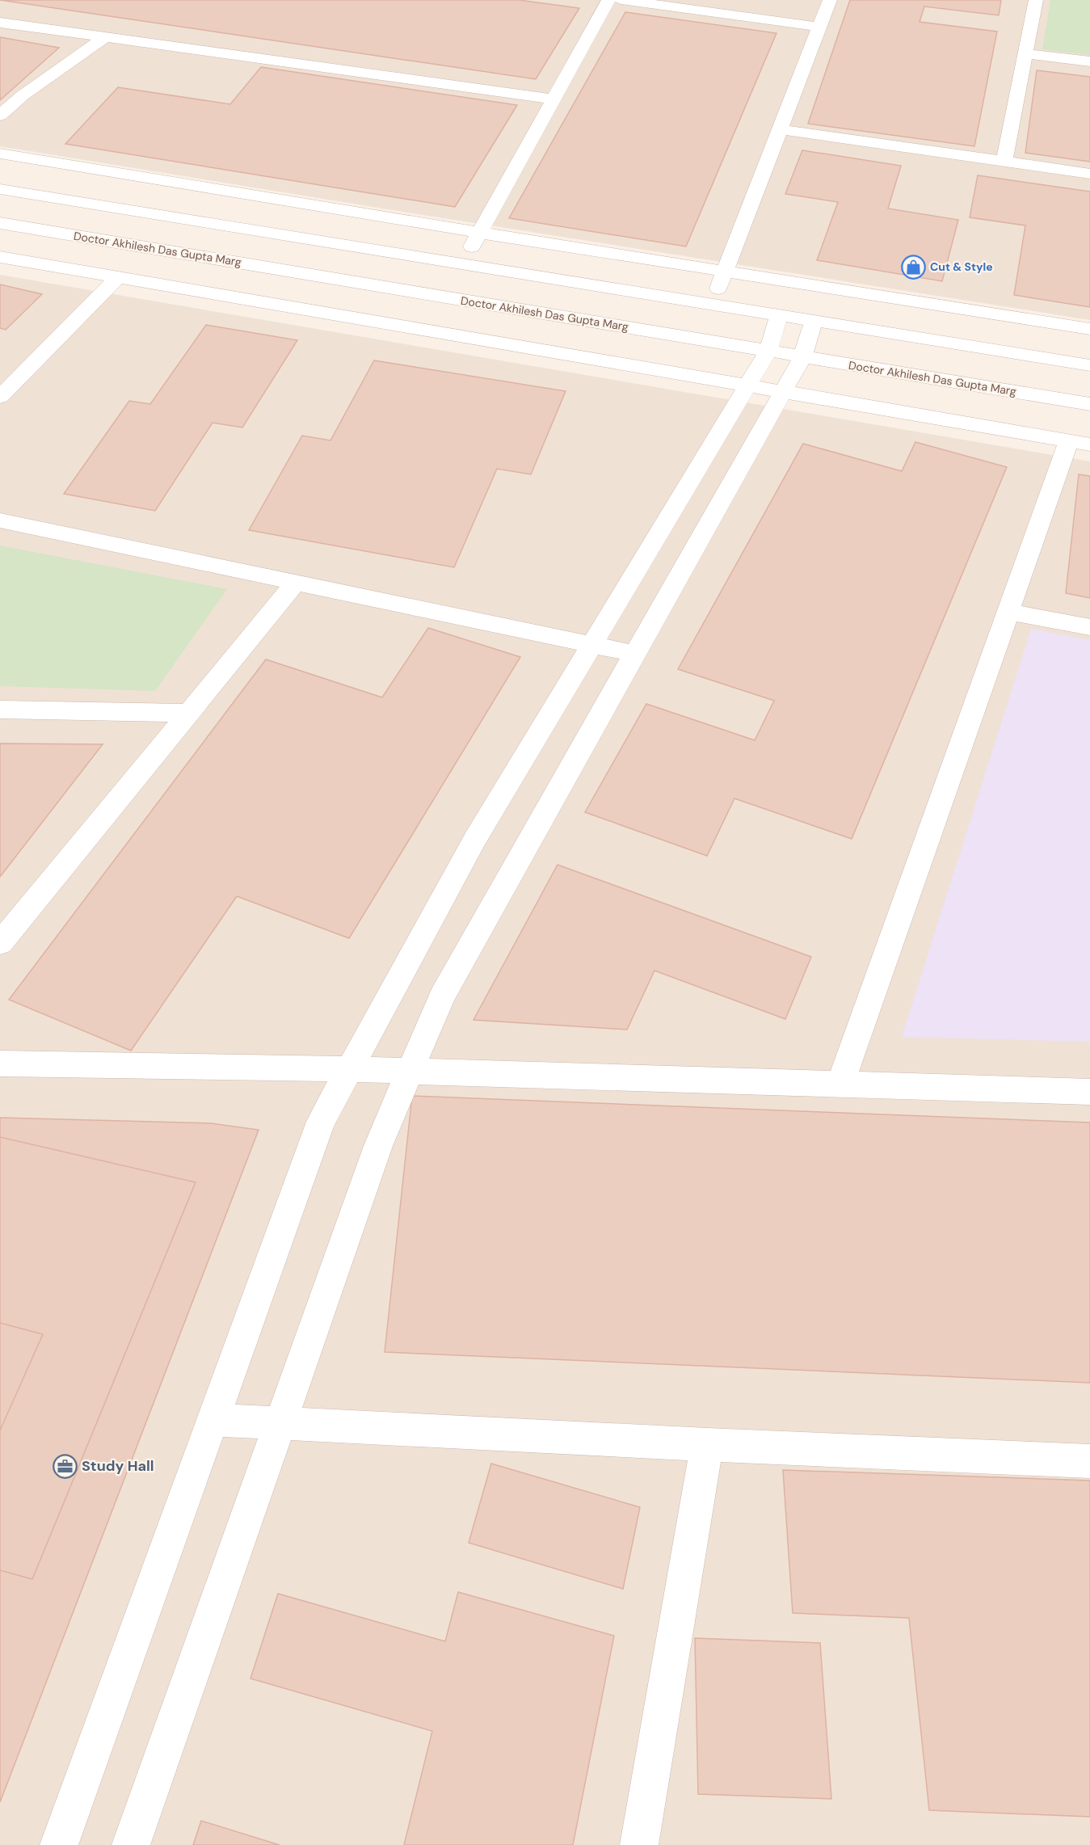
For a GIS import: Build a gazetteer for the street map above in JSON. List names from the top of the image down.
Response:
{
  "streets": {
    "street": ["Doctor Akhilesh Das Gupta Marg"]
  },
  "places": {
    "shop": ["Cut & Style"],
    "office": ["Study Hall"]
  }
}
